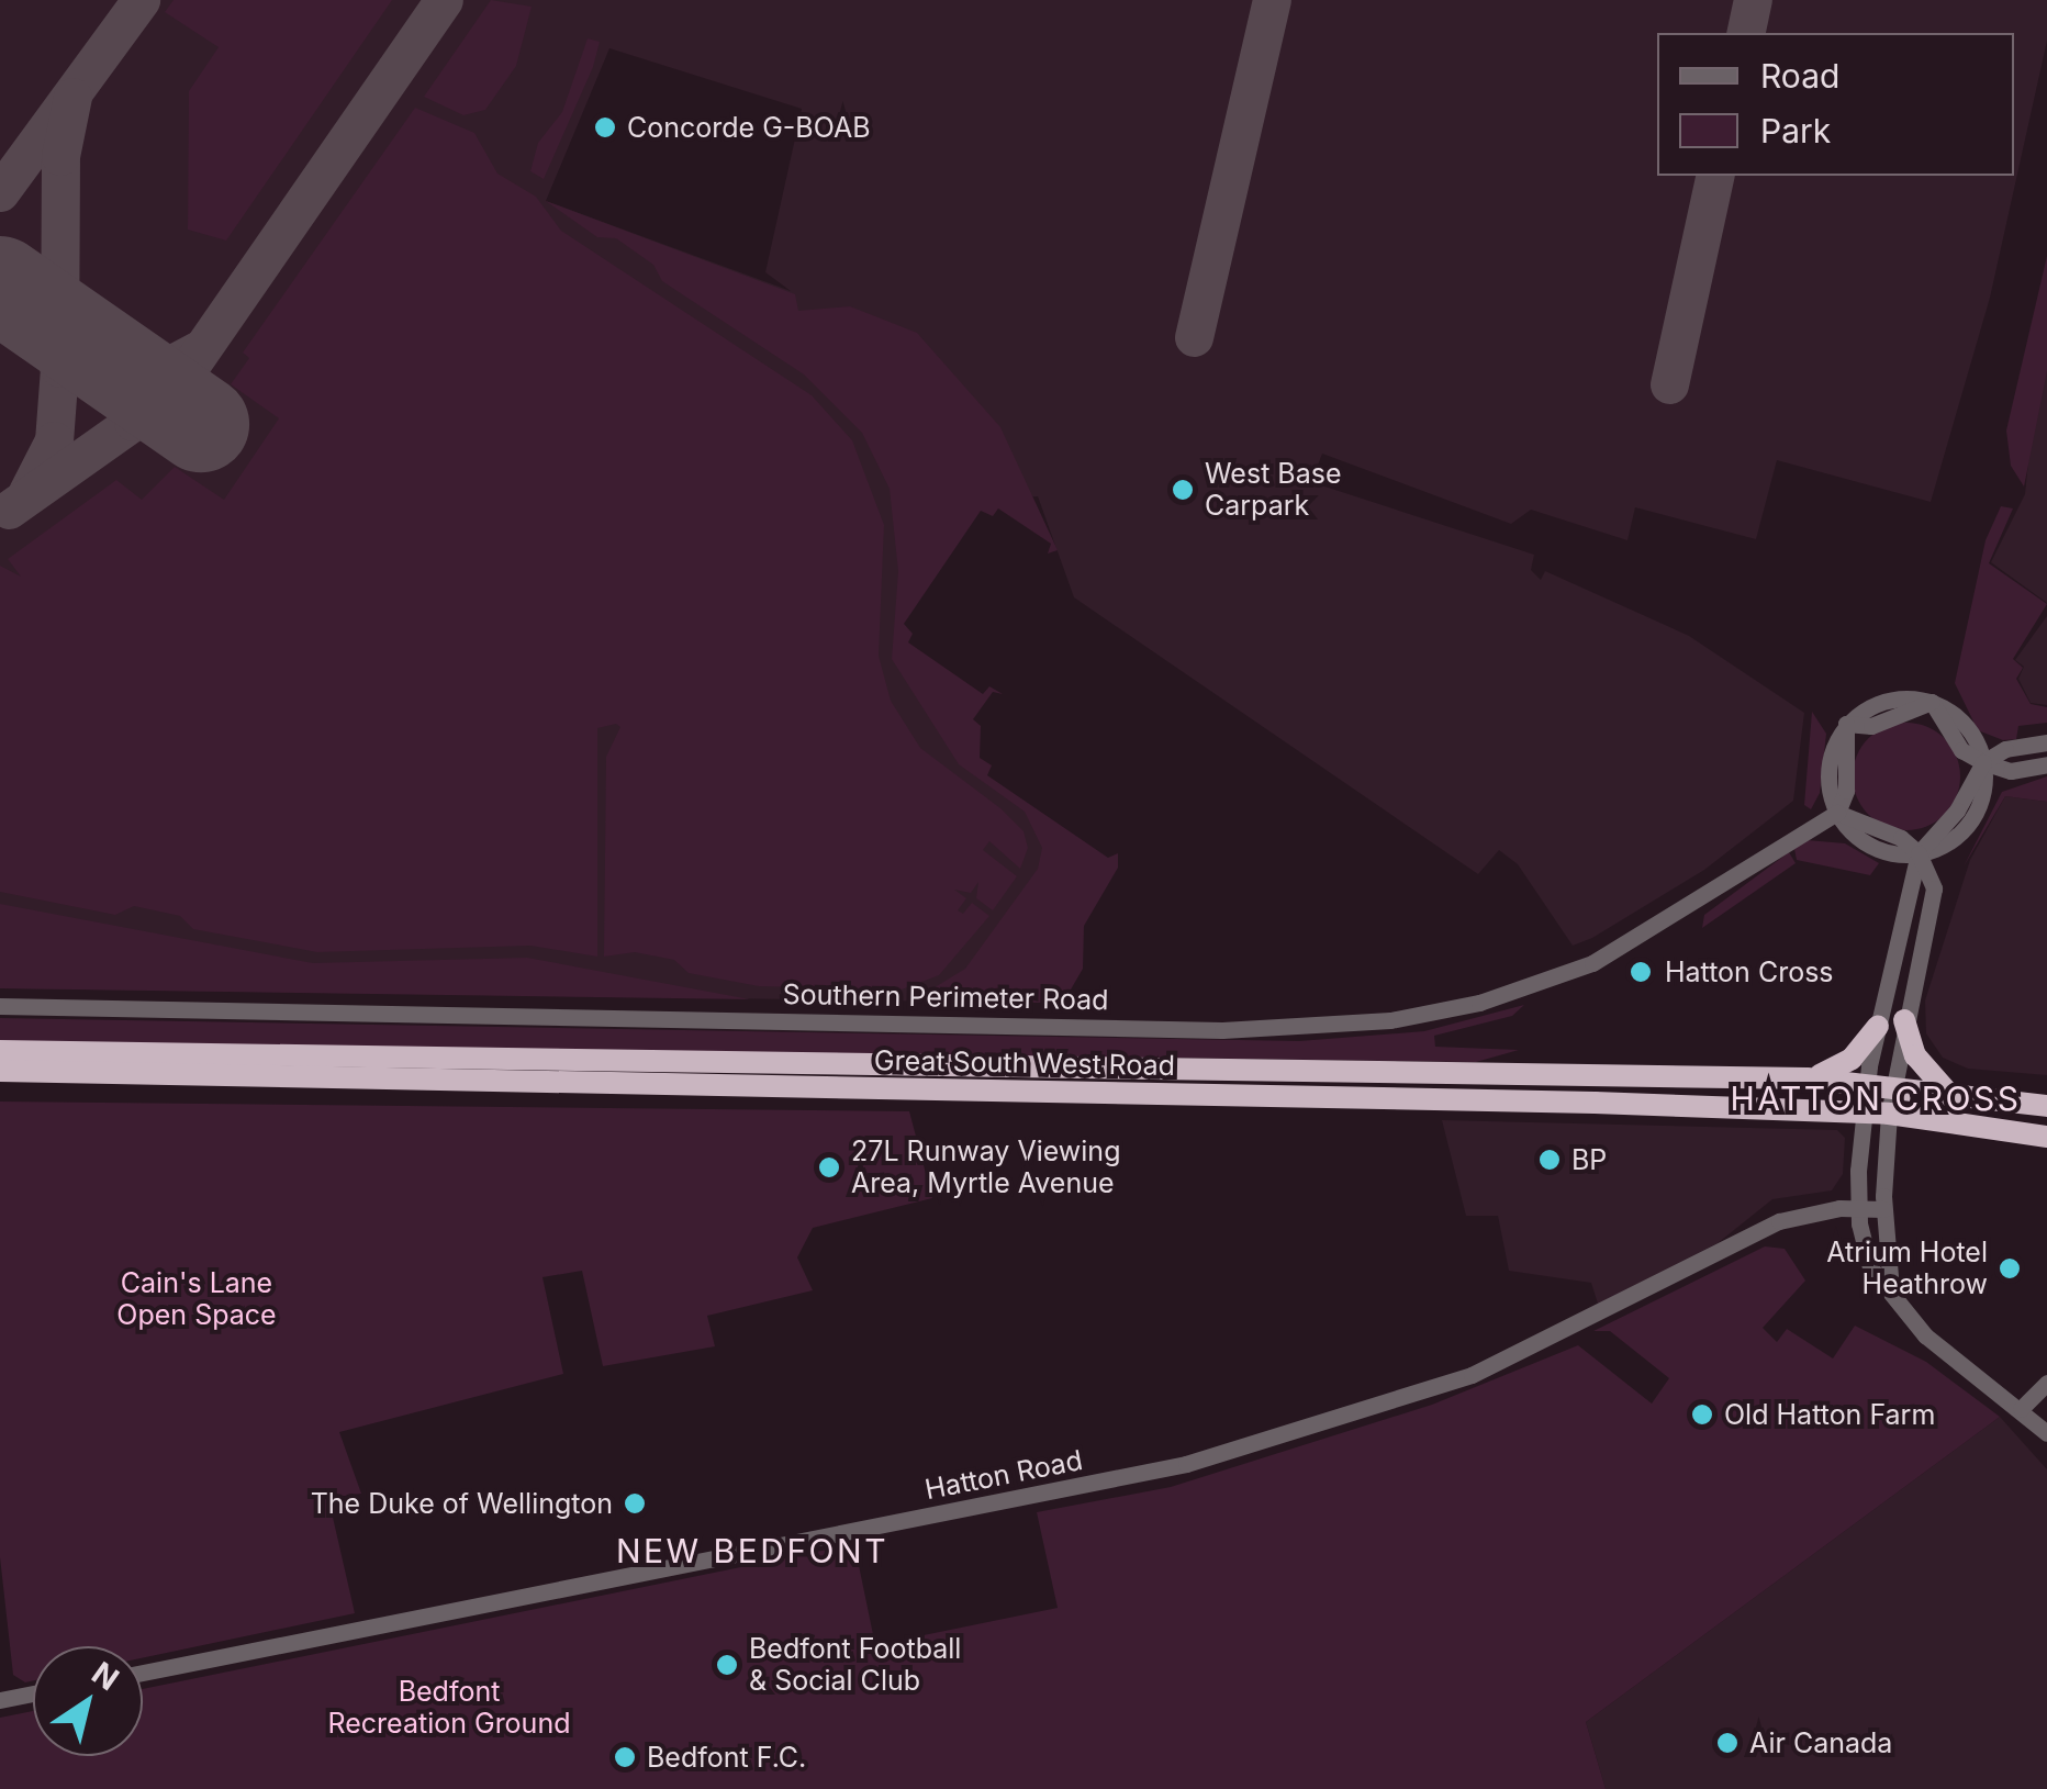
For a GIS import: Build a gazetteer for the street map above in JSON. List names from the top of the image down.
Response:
{
  "streets": {
    "highway": ["Great South West Road"],
    "street": ["Southern Perimeter Road", "Hatton Road"]
  },
  "districts": ["HATTON CROSS", "NEW BEDFONT"],
  "parks": ["Cain's Lane Open Space", "Bedfont Recreation Ground"],
  "places": [
    "Concorde G-BOAB",
    "West Base Carpark",
    "Hatton Cross",
    "BP",
    "27L Runway Viewing Area, Myrtle Avenue",
    "Atrium Hotel Heathrow",
    "Old Hatton Farm",
    "The Duke of Wellington",
    "Bedfont Football & Social Club",
    "Air Canada",
    "Bedfont F.C."
  ],
  "legend": ["Road", "Park"],
  "north": "top right"
}
